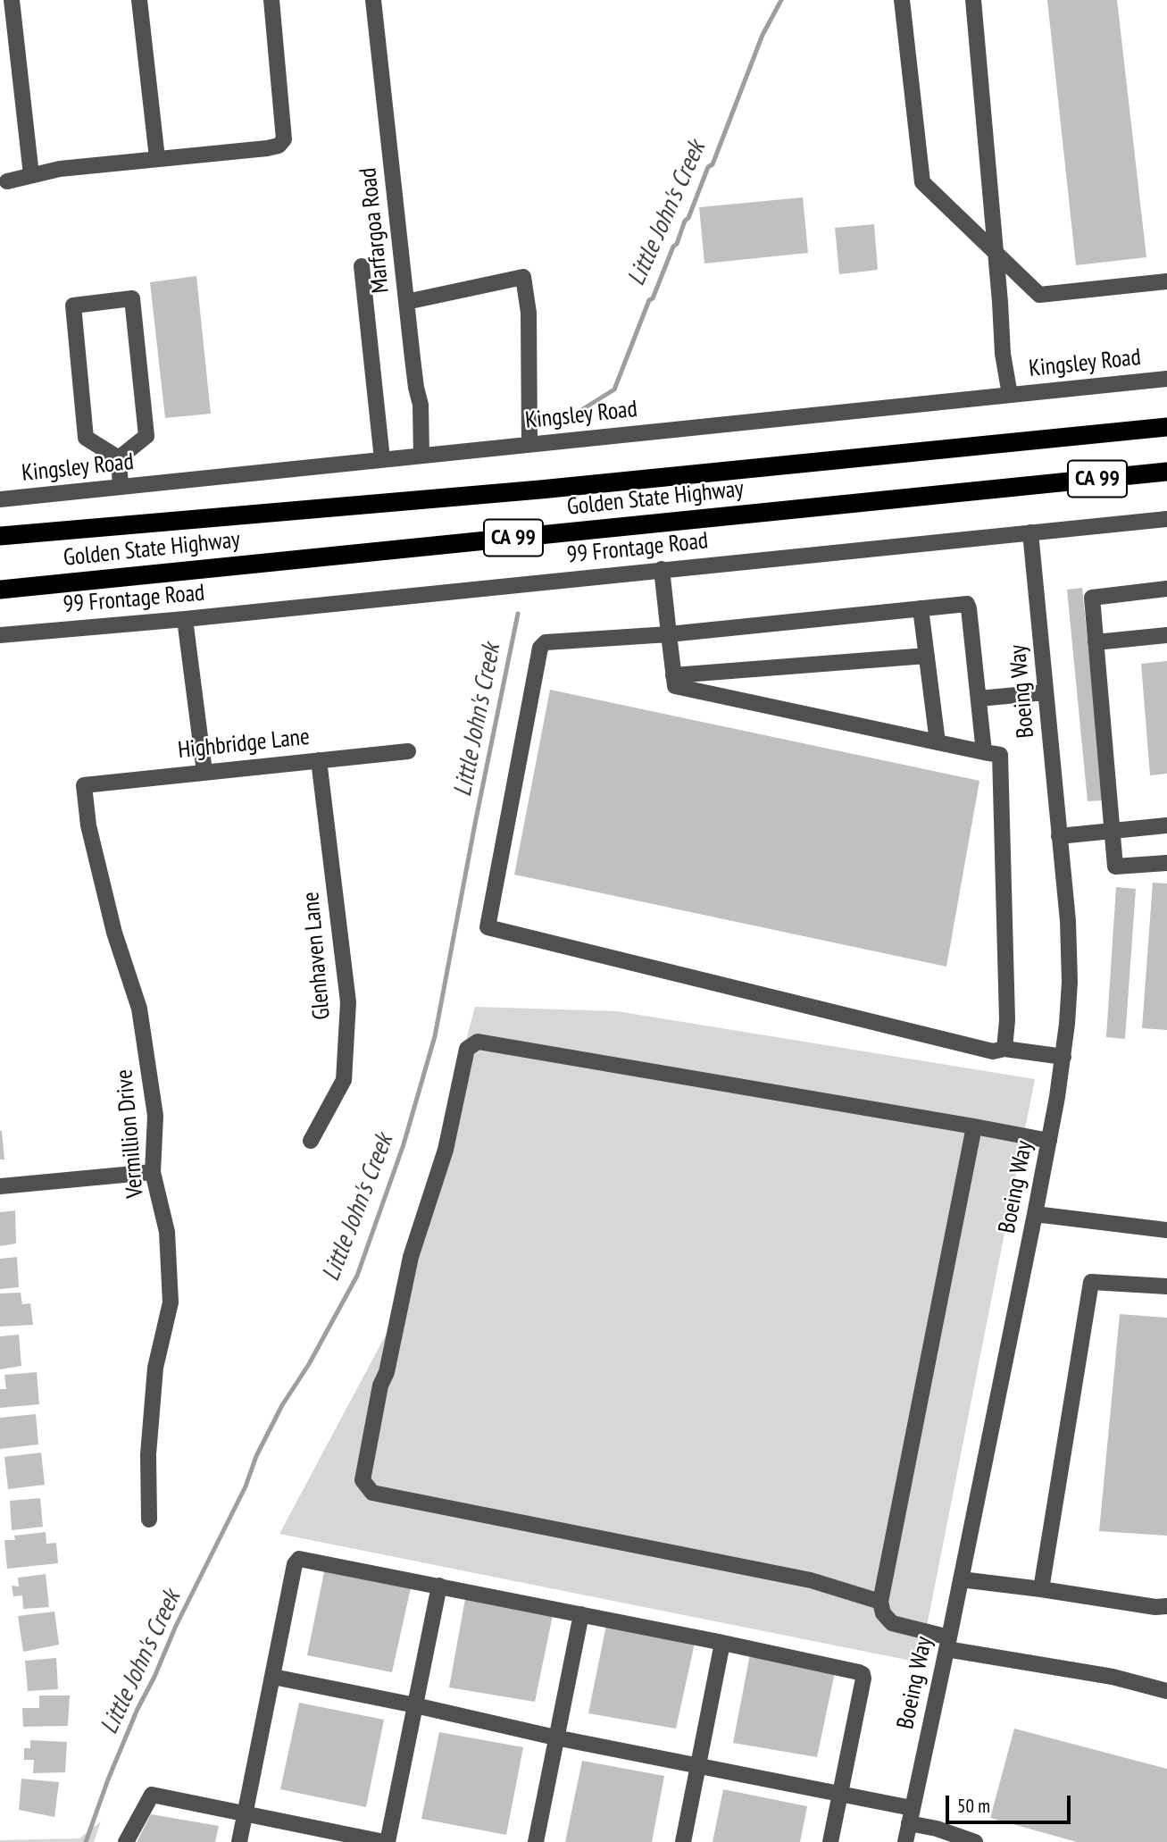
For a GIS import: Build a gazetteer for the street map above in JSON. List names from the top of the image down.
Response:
{
  "streets": {
    "highway": ["CA 99", "Golden State Highway"],
    "street": [
      "Marfargoa Road",
      "Kingsley Road",
      "99 Frontage Road",
      "Boeing Way",
      "Highbridge Lane",
      "Glenhaven Lane",
      "Vermillion Drive"
    ]
  },
  "crossings": [
    ["Marfargoa Road", "Kingsley Road"],
    ["99 Frontage Road", "Boeing Way"],
    ["Highbridge Lane", "Glenhaven Lane"],
    ["Highbridge Lane", "Vermillion Drive"]
  ],
  "water": ["Little John's Creek"],
  "scale_bar": "50 m"
}
